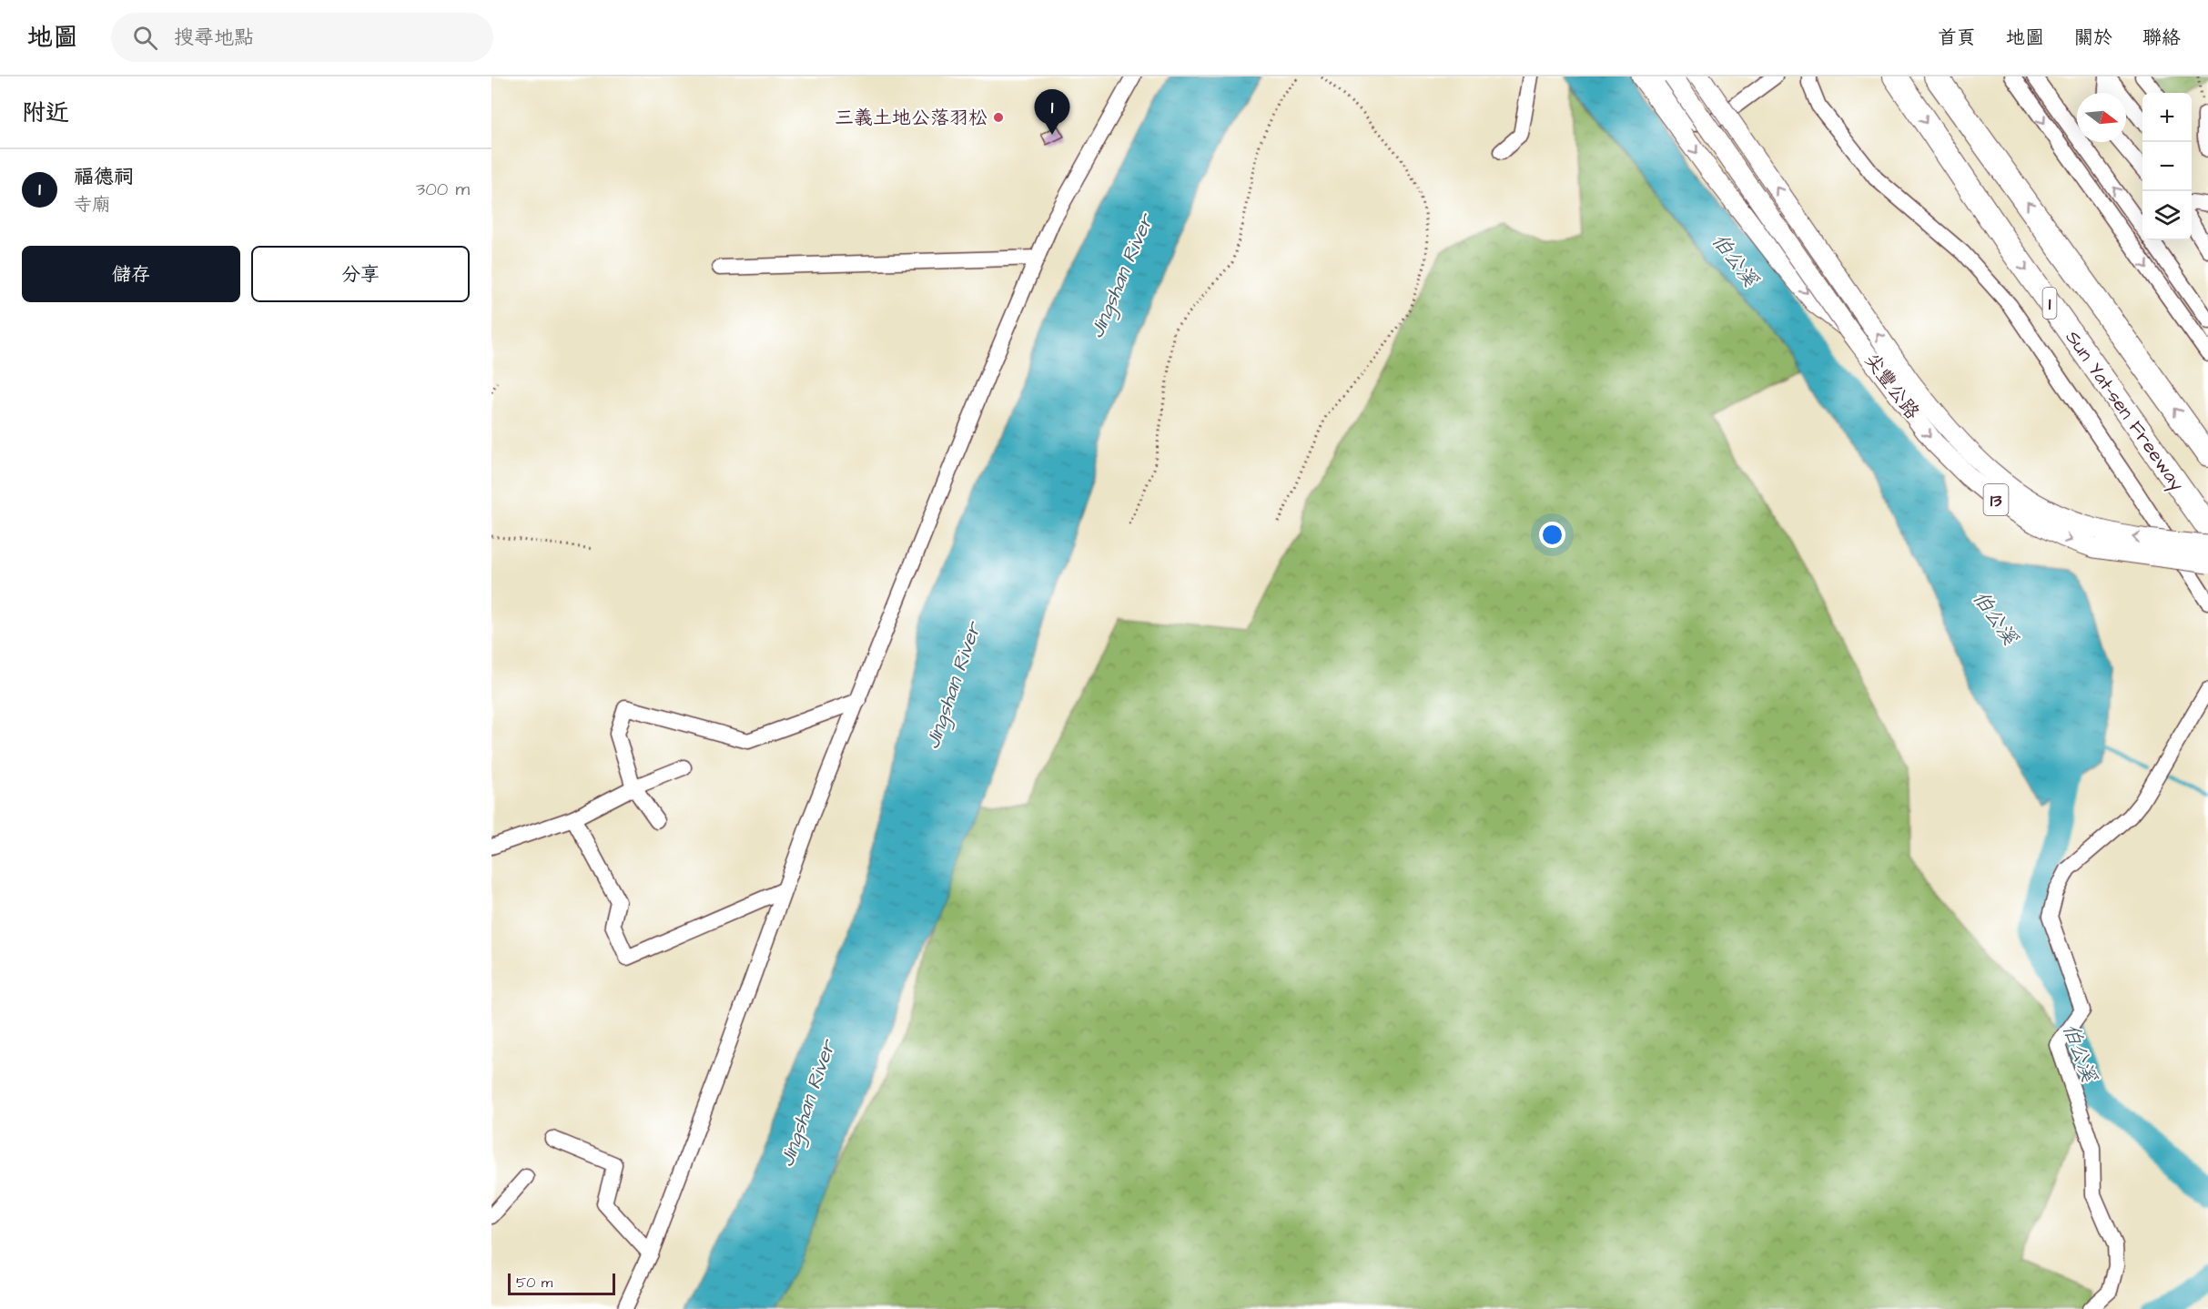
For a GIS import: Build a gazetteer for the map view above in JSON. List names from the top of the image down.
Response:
{
  "streets": {
    "highway": ["1", "Sun Yat-sen Freeway"],
    "main road": ["尖豐公路", "13"]
  },
  "water": ["伯公溪", "Jingshan River"],
  "places": ["三義土地公落羽松"],
  "scale_bar": "50 m",
  "north": "right",
  "page": {
    "header": "地圖",
    "search": "搜尋地點",
    "nav": [
      "首頁",
      "地圖",
      "關於",
      "聯絡"
    ],
    "heading": "附近",
    "pins": "1",
    "map_buttons": ["+", "−"],
    "list": [
      {
        "mark": "1",
        "name": "福德祠",
        "note": "寺廟",
        "value": "300 m"
      }
    ],
    "buttons": ["儲存", "分享"],
    "scale": "50 m"
  }
}
